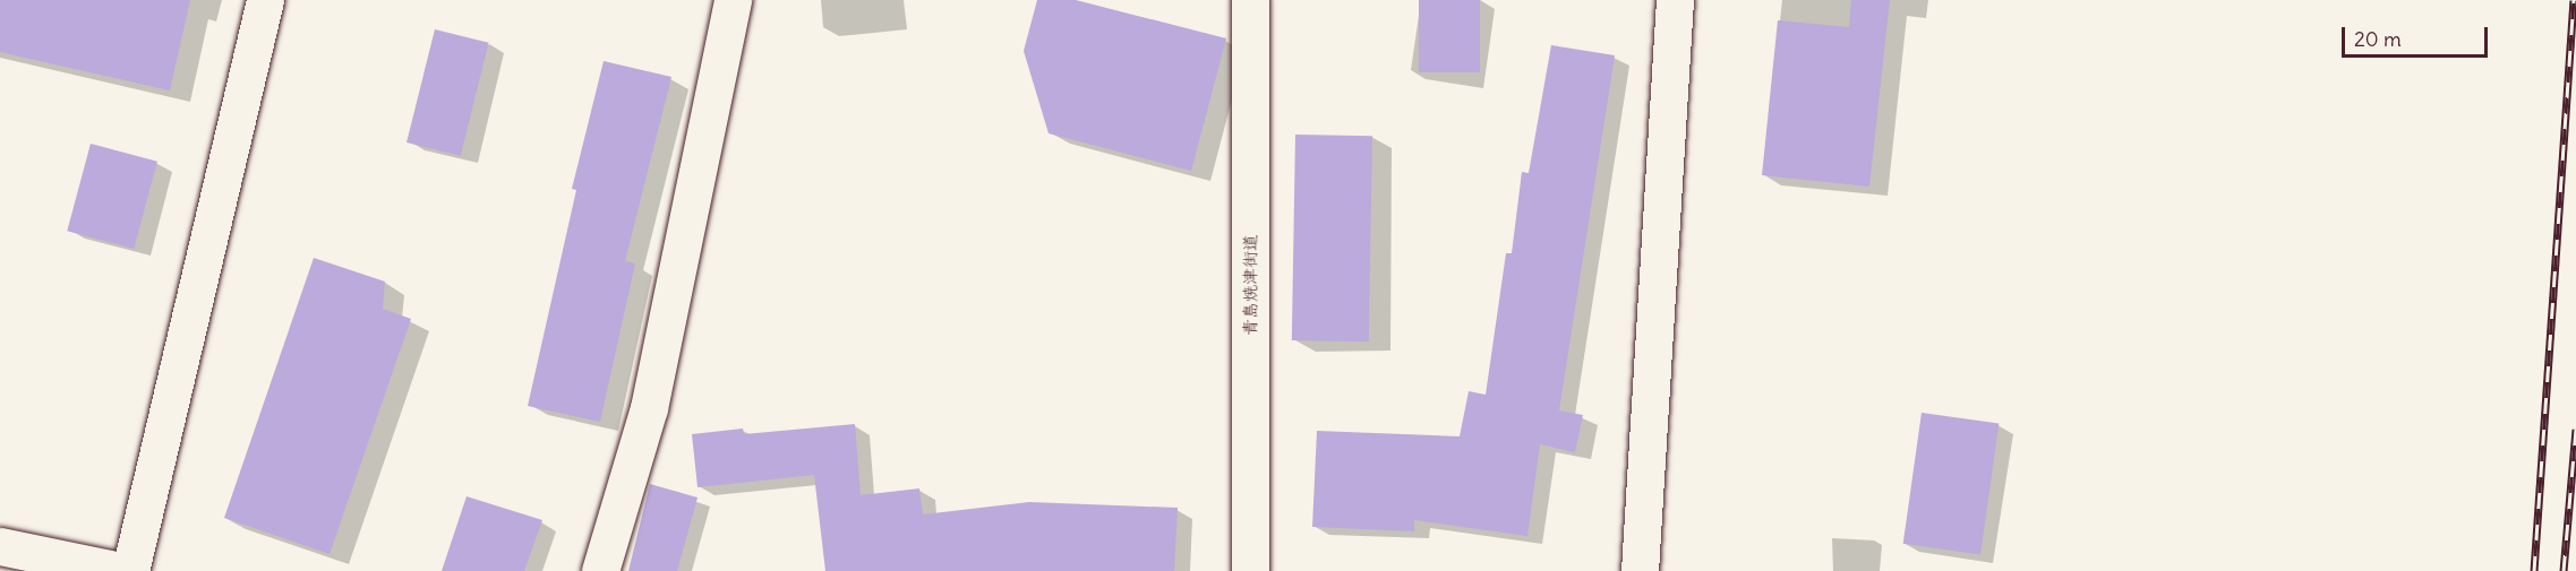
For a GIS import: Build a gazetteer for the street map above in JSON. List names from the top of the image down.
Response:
{
  "streets": {
    "street": ["青島焼津街道"]
  },
  "scale_bar": "20 m"
}
